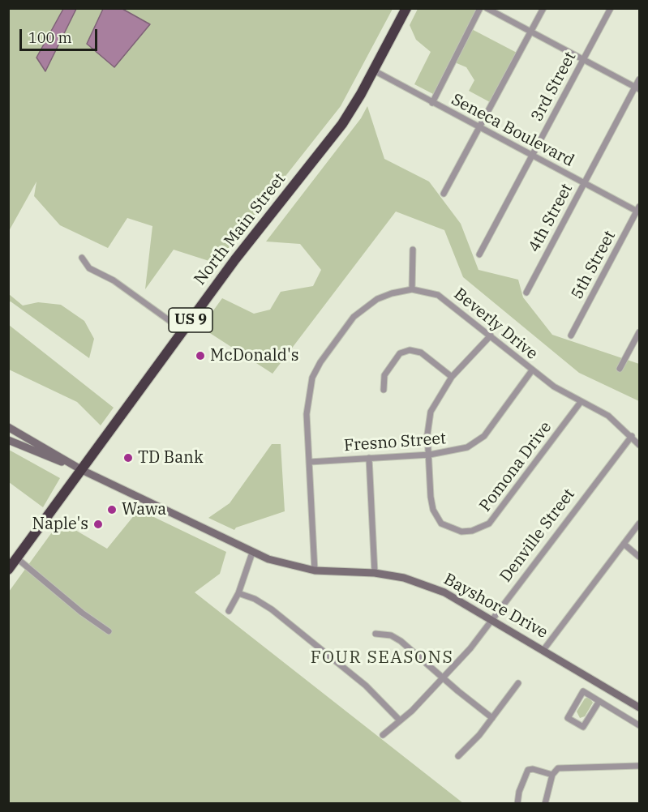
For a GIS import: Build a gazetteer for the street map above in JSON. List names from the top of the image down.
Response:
{
  "streets": {
    "highway": ["North Main Street", "US 9"],
    "street": [
      "3rd Street",
      "Seneca Boulevard",
      "4th Street",
      "5th Street",
      "Beverly Drive",
      "Fresno Street",
      "Pomona Drive",
      "Denville Street",
      "Bayshore Drive"
    ]
  },
  "crossings": [
    ["3rd Street", "Seneca Boulevard"],
    ["Seneca Boulevard", "4th Street"],
    ["Seneca Boulevard", "North Main Street"],
    ["Seneca Boulevard", "5th Street"],
    ["Seneca Boulevard", "US 9"],
    ["North Main Street", "US 9"],
    ["North Main Street", "Bayshore Drive"],
    ["Beverly Drive", "Fresno Street"],
    ["Beverly Drive", "Pomona Drive"],
    ["Beverly Drive", "Denville Street"],
    ["Beverly Drive", "Bayshore Drive"],
    ["Fresno Street", "Pomona Drive"],
    ["Denville Street", "Bayshore Drive"]
  ],
  "districts": ["FOUR SEASONS"],
  "places": [
    "McDonald's",
    "TD Bank",
    "Wawa",
    "Naple's"
  ],
  "scale_bar": "100 m"
}
